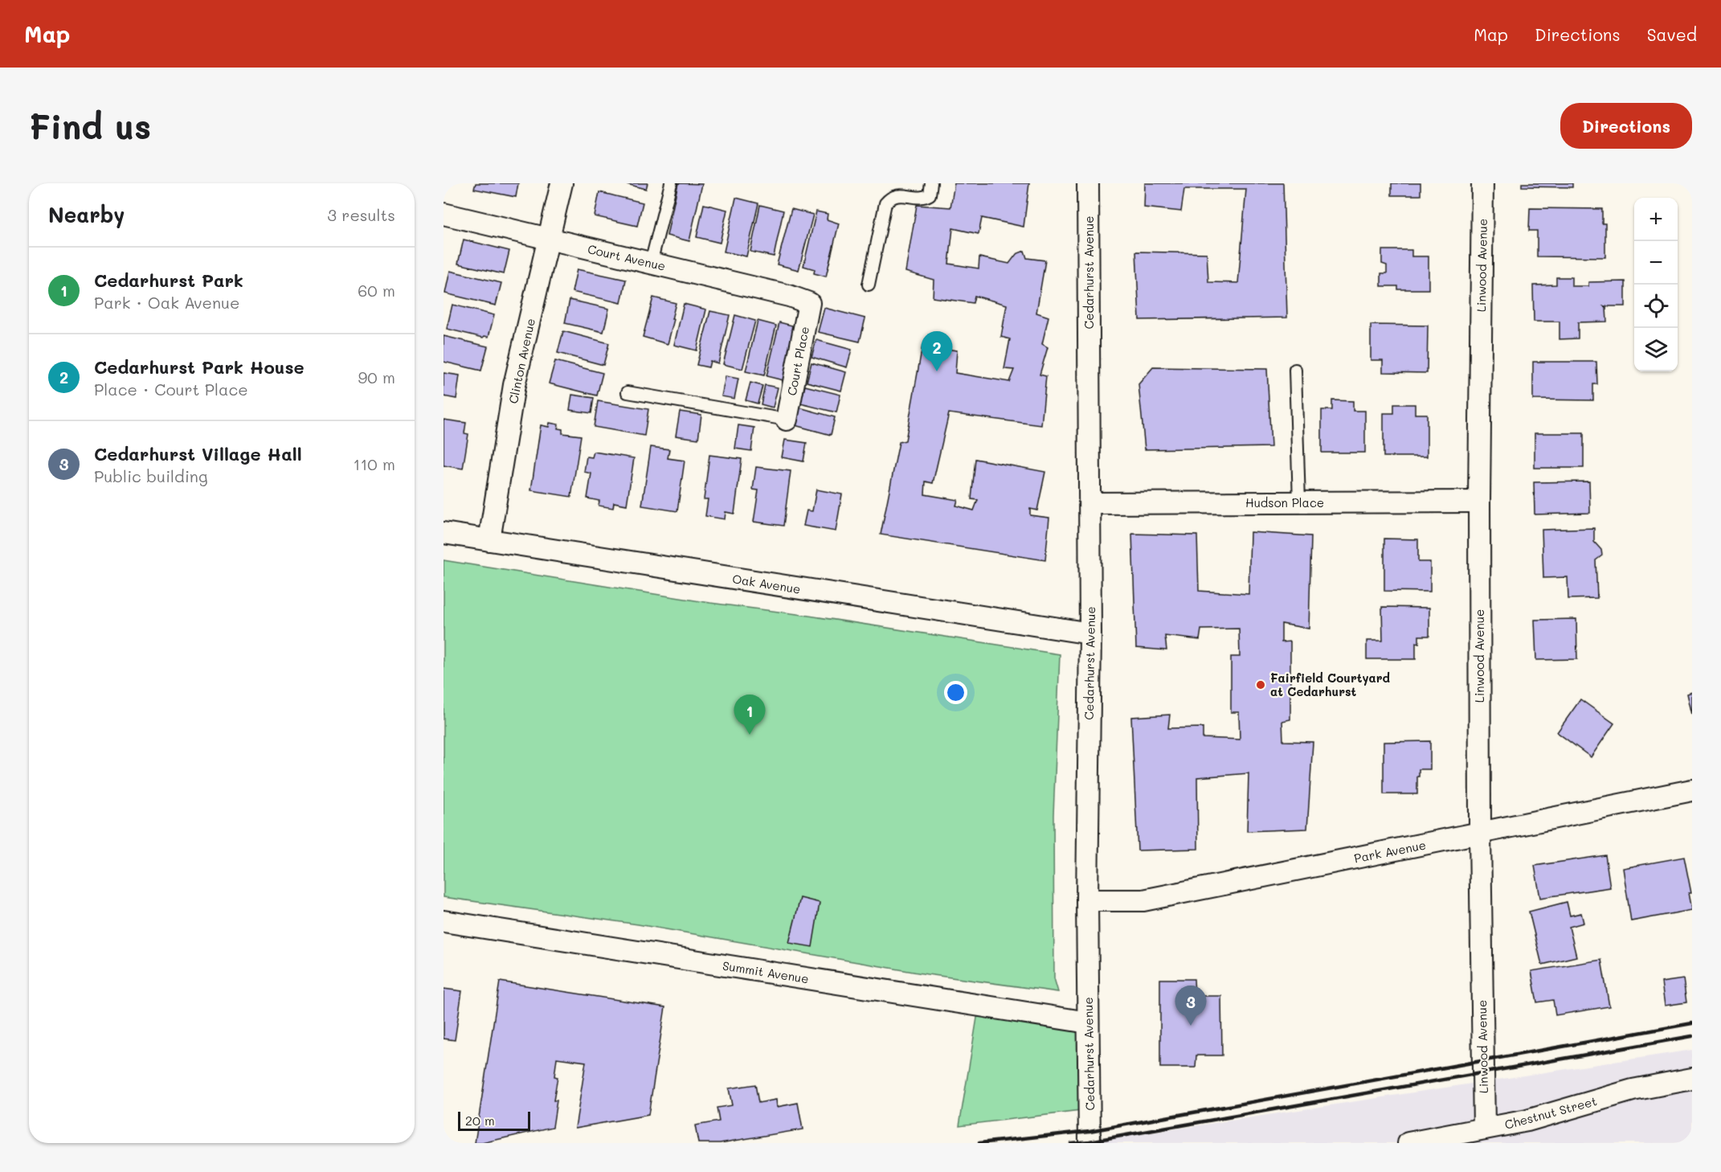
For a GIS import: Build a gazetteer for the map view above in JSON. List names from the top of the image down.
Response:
{
  "streets": {
    "street": [
      "Court Avenue",
      "Linwood Avenue",
      "Cedarhurst Avenue",
      "Clinton Avenue",
      "Court Place",
      "Hudson Place",
      "Oak Avenue",
      "Park Avenue",
      "Summit Avenue",
      "Chestnut Street"
    ]
  },
  "crossings": [
    ["Court Avenue", "Clinton Avenue"],
    ["Court Avenue", "Court Place"],
    ["Linwood Avenue", "Hudson Place"],
    ["Linwood Avenue", "Park Avenue"],
    ["Linwood Avenue", "Chestnut Street"],
    ["Cedarhurst Avenue", "Hudson Place"],
    ["Cedarhurst Avenue", "Oak Avenue"],
    ["Cedarhurst Avenue", "Park Avenue"],
    ["Cedarhurst Avenue", "Summit Avenue"],
    ["Clinton Avenue", "Oak Avenue"]
  ],
  "places": ["Fairfield Courtyard at Cedarhurst"],
  "scale_bar": "20 m",
  "page": {
    "header": "Map",
    "nav": ["Map", "Directions", "Saved"],
    "buttons": "Directions",
    "title": "Find us",
    "heading": ["Nearby", "3 results"],
    "map_buttons": ["+", "−"],
    "list": [
      {
        "mark": "1",
        "name": "Cedarhurst Park",
        "note": "Park · Oak Avenue",
        "value": "60 m"
      },
      {
        "mark": "2",
        "name": "Cedarhurst Park House",
        "note": "Place · Court Place",
        "value": "90 m"
      },
      {
        "mark": "3",
        "name": "Cedarhurst Village Hall",
        "note": "Public building",
        "value": "110 m"
      }
    ],
    "pins": ["2", "1", "3"],
    "scale": "20 m"
  }
}
